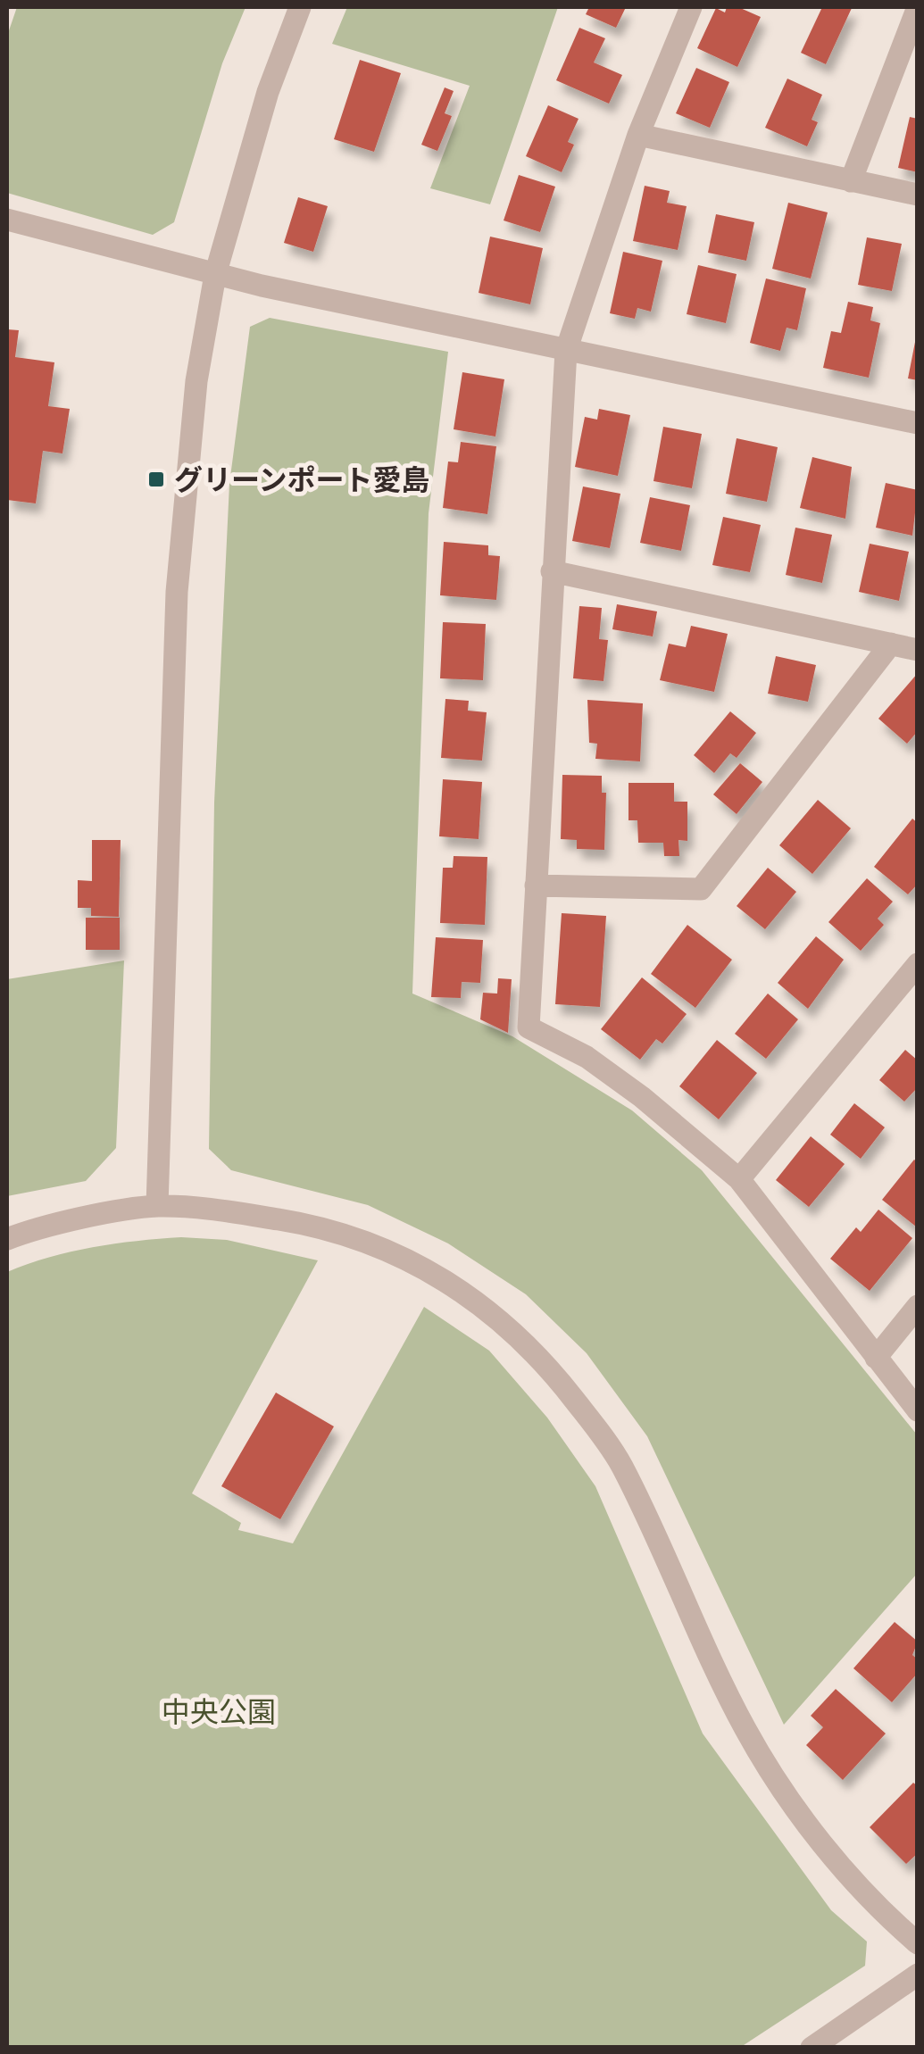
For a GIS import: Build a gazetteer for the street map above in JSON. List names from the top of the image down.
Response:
{
  "parks": ["中央公園"],
  "places": {
    "transit": ["グリーンポート愛島"]
  }
}
